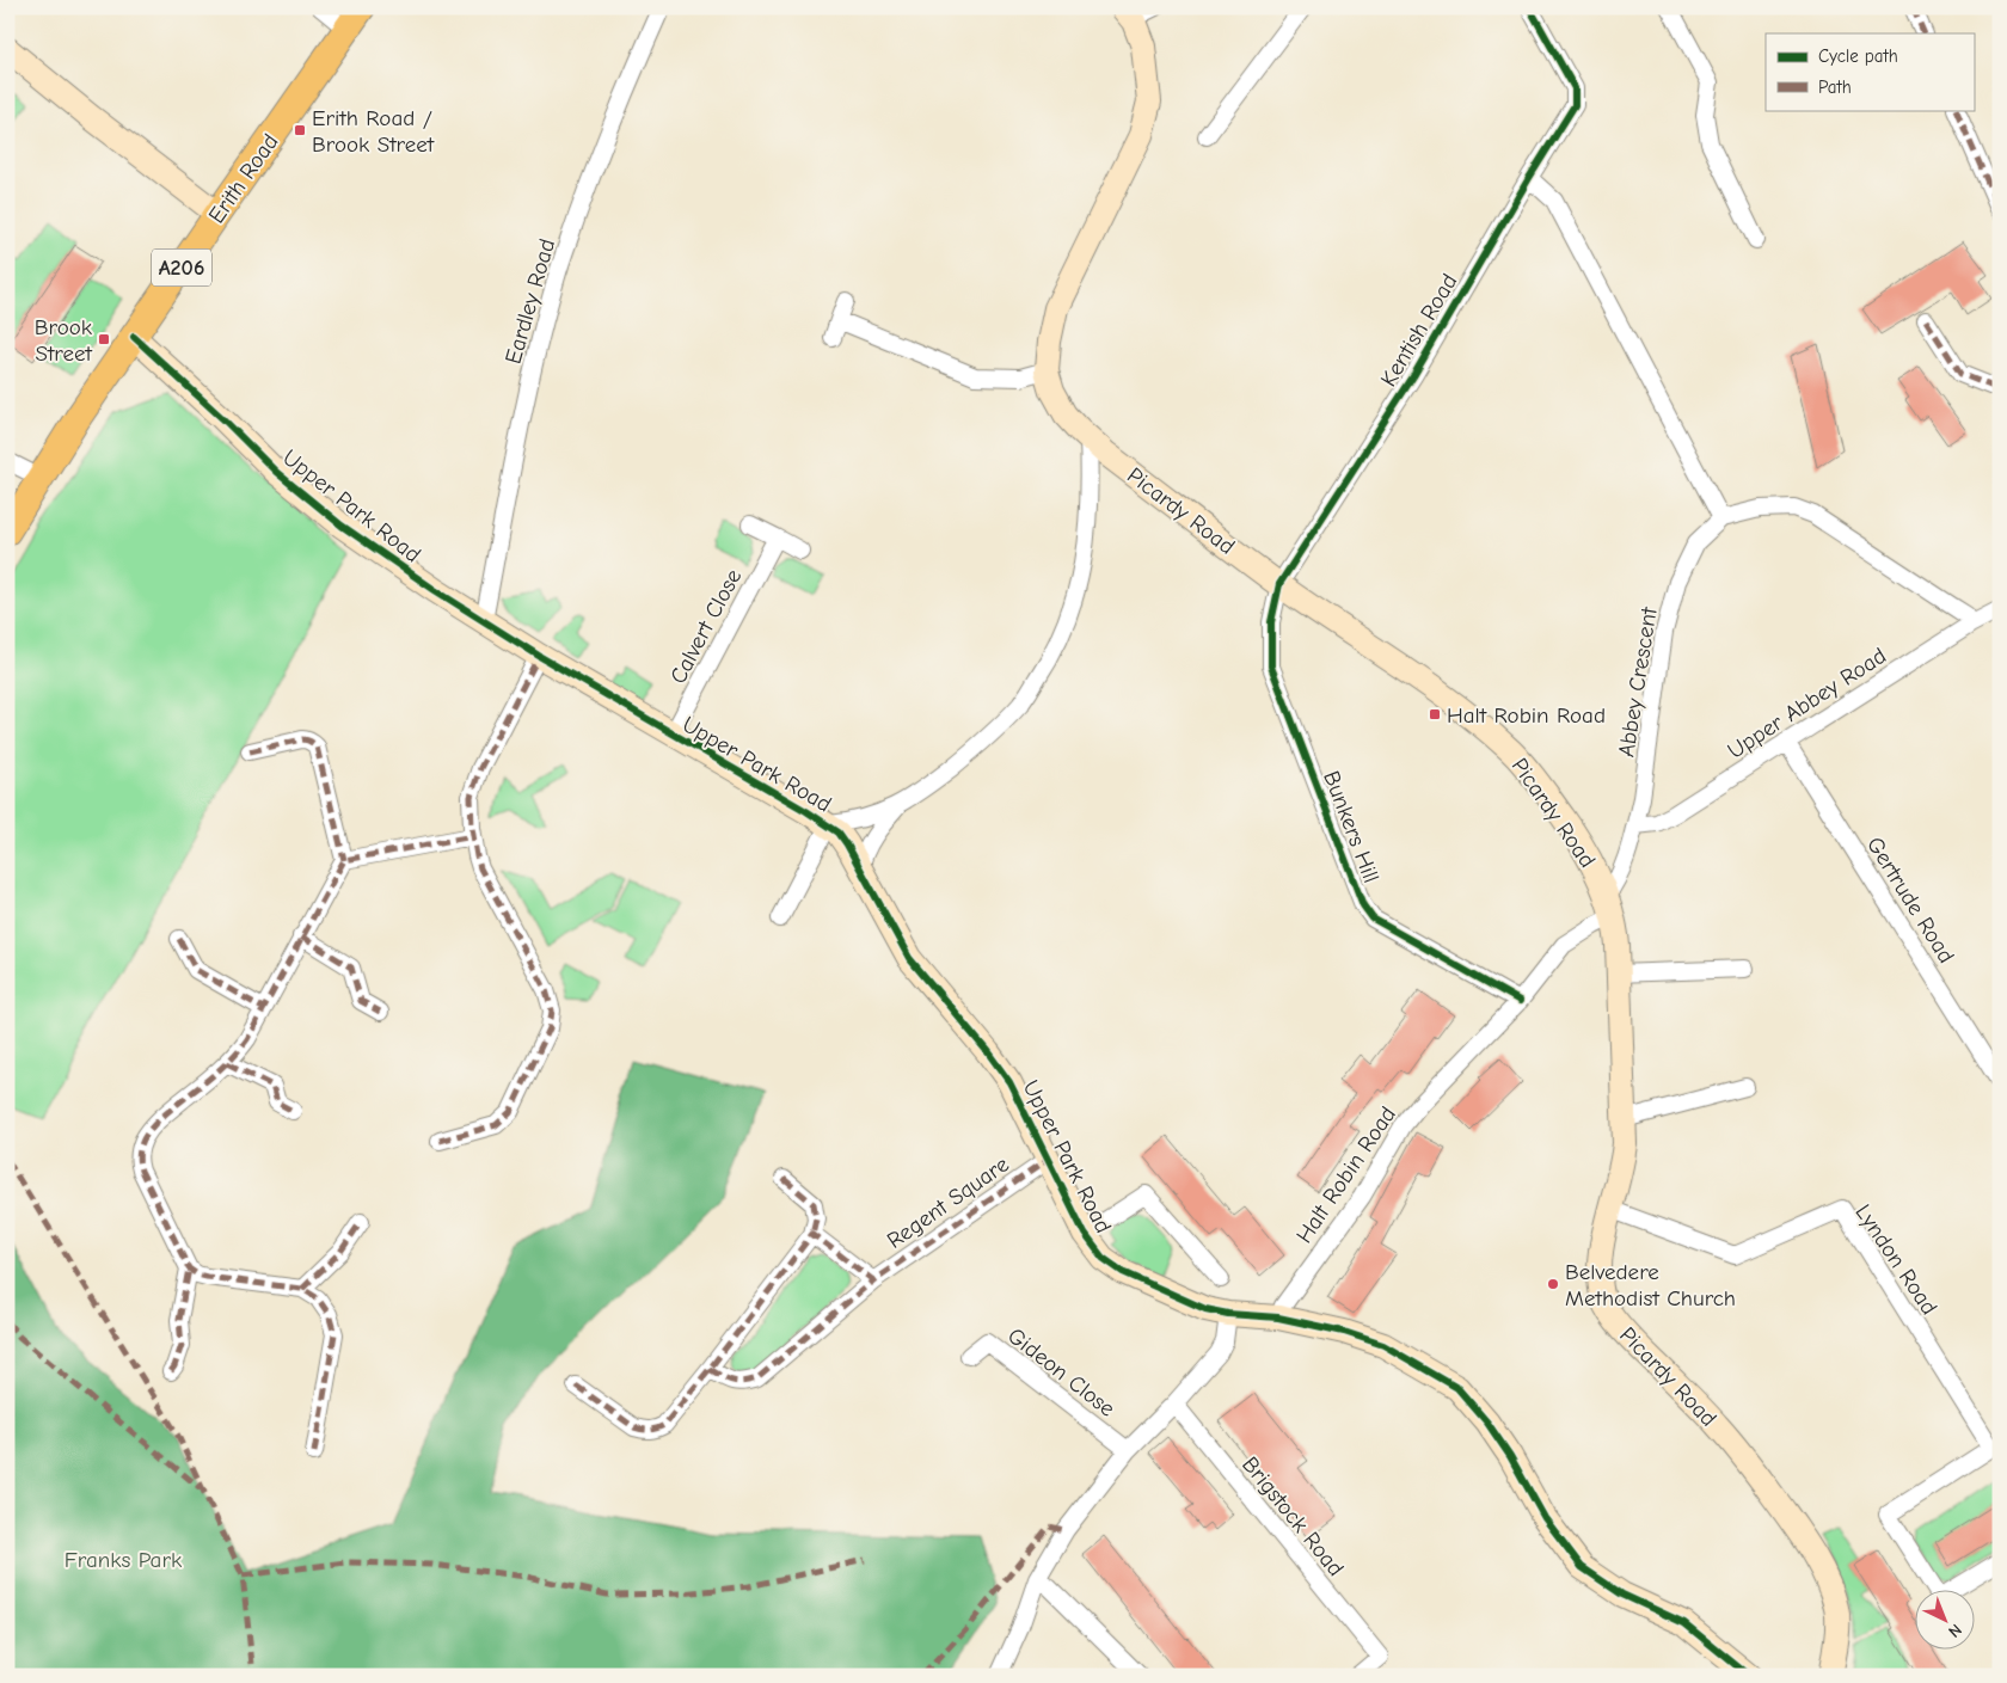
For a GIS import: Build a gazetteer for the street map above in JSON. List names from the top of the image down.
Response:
{
  "streets": {
    "main road": ["Erith Road", "A206"],
    "street": [
      "Eardley Road",
      "Kentish Road",
      "Upper Park Road",
      "Picardy Road",
      "Calvert Close",
      "Abbey Crescent",
      "Upper Abbey Road",
      "Bunkers Hill",
      "Gertrude Road",
      "Halt Robin Road",
      "Regent Square",
      "Lyndon Road",
      "Gideon Close",
      "Brigstock Road"
    ]
  },
  "crossings": [
    ["Erith Road", "Upper Park Road"],
    ["Eardley Road", "Upper Park Road"],
    ["Kentish Road", "Picardy Road"],
    ["Kentish Road", "Bunkers Hill"],
    ["Upper Park Road", "Calvert Close"],
    ["Upper Park Road", "Halt Robin Road"],
    ["Upper Park Road", "Regent Square"],
    ["Picardy Road", "Abbey Crescent"],
    ["Picardy Road", "Bunkers Hill"],
    ["Picardy Road", "Halt Robin Road"],
    ["Picardy Road", "Lyndon Road"],
    ["Abbey Crescent", "Upper Abbey Road"],
    ["Abbey Crescent", "Halt Robin Road"],
    ["Upper Abbey Road", "Gertrude Road"],
    ["Bunkers Hill", "Halt Robin Road"]
  ],
  "parks": ["Franks Park"],
  "places": {
    "transit": ["Erith Road / Brook Street", "Brook Street", "Halt Robin Road"],
    "other": ["Belvedere Methodist Church"]
  },
  "legend": ["Cycle path", "Path"],
  "north": "bottom right"
}
